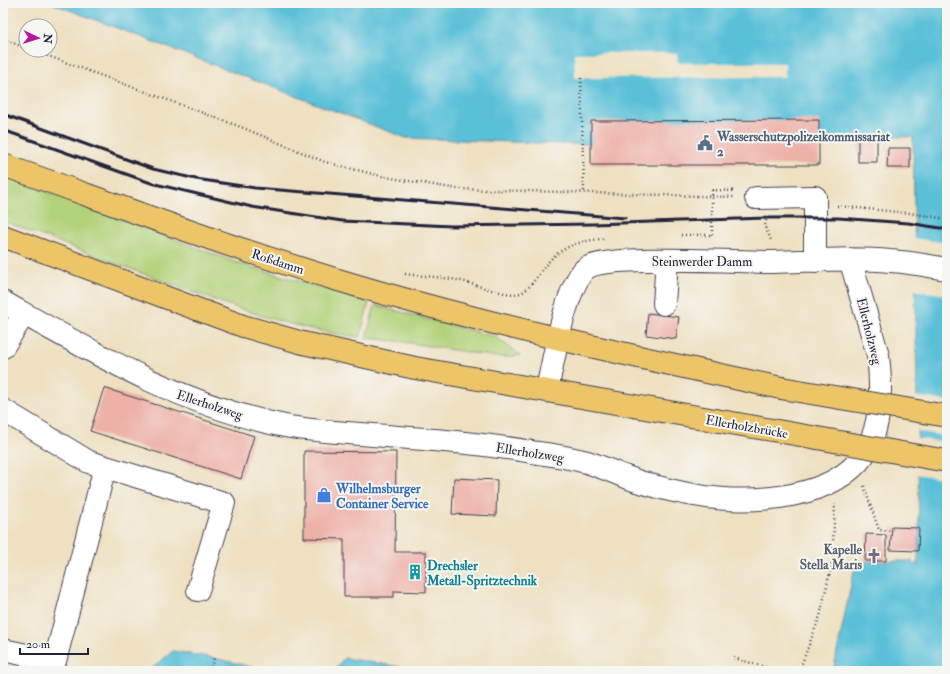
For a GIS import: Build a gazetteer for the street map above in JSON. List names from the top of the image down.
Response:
{
  "streets": {
    "main road": ["Roßdamm", "Ellerholzbrücke"],
    "street": ["Steinwerder Damm", "Ellerholzweg"]
  },
  "crossings": [
    ["Roßdamm", "Steinwerder Damm"],
    ["Steinwerder Damm", "Ellerholzweg"],
    ["Steinwerder Damm", "Ellerholzbrücke"]
  ],
  "places": {
    "public building": ["Wasserschutzpolizeikommissariat 2"],
    "shop": ["Wilhelmsburger Container Service"],
    "church": ["Kapelle Stella Maris"],
    "building": ["Drechsler Metall-Spritztechnik"]
  },
  "scale_bar": "20 m",
  "north": "right"
}
